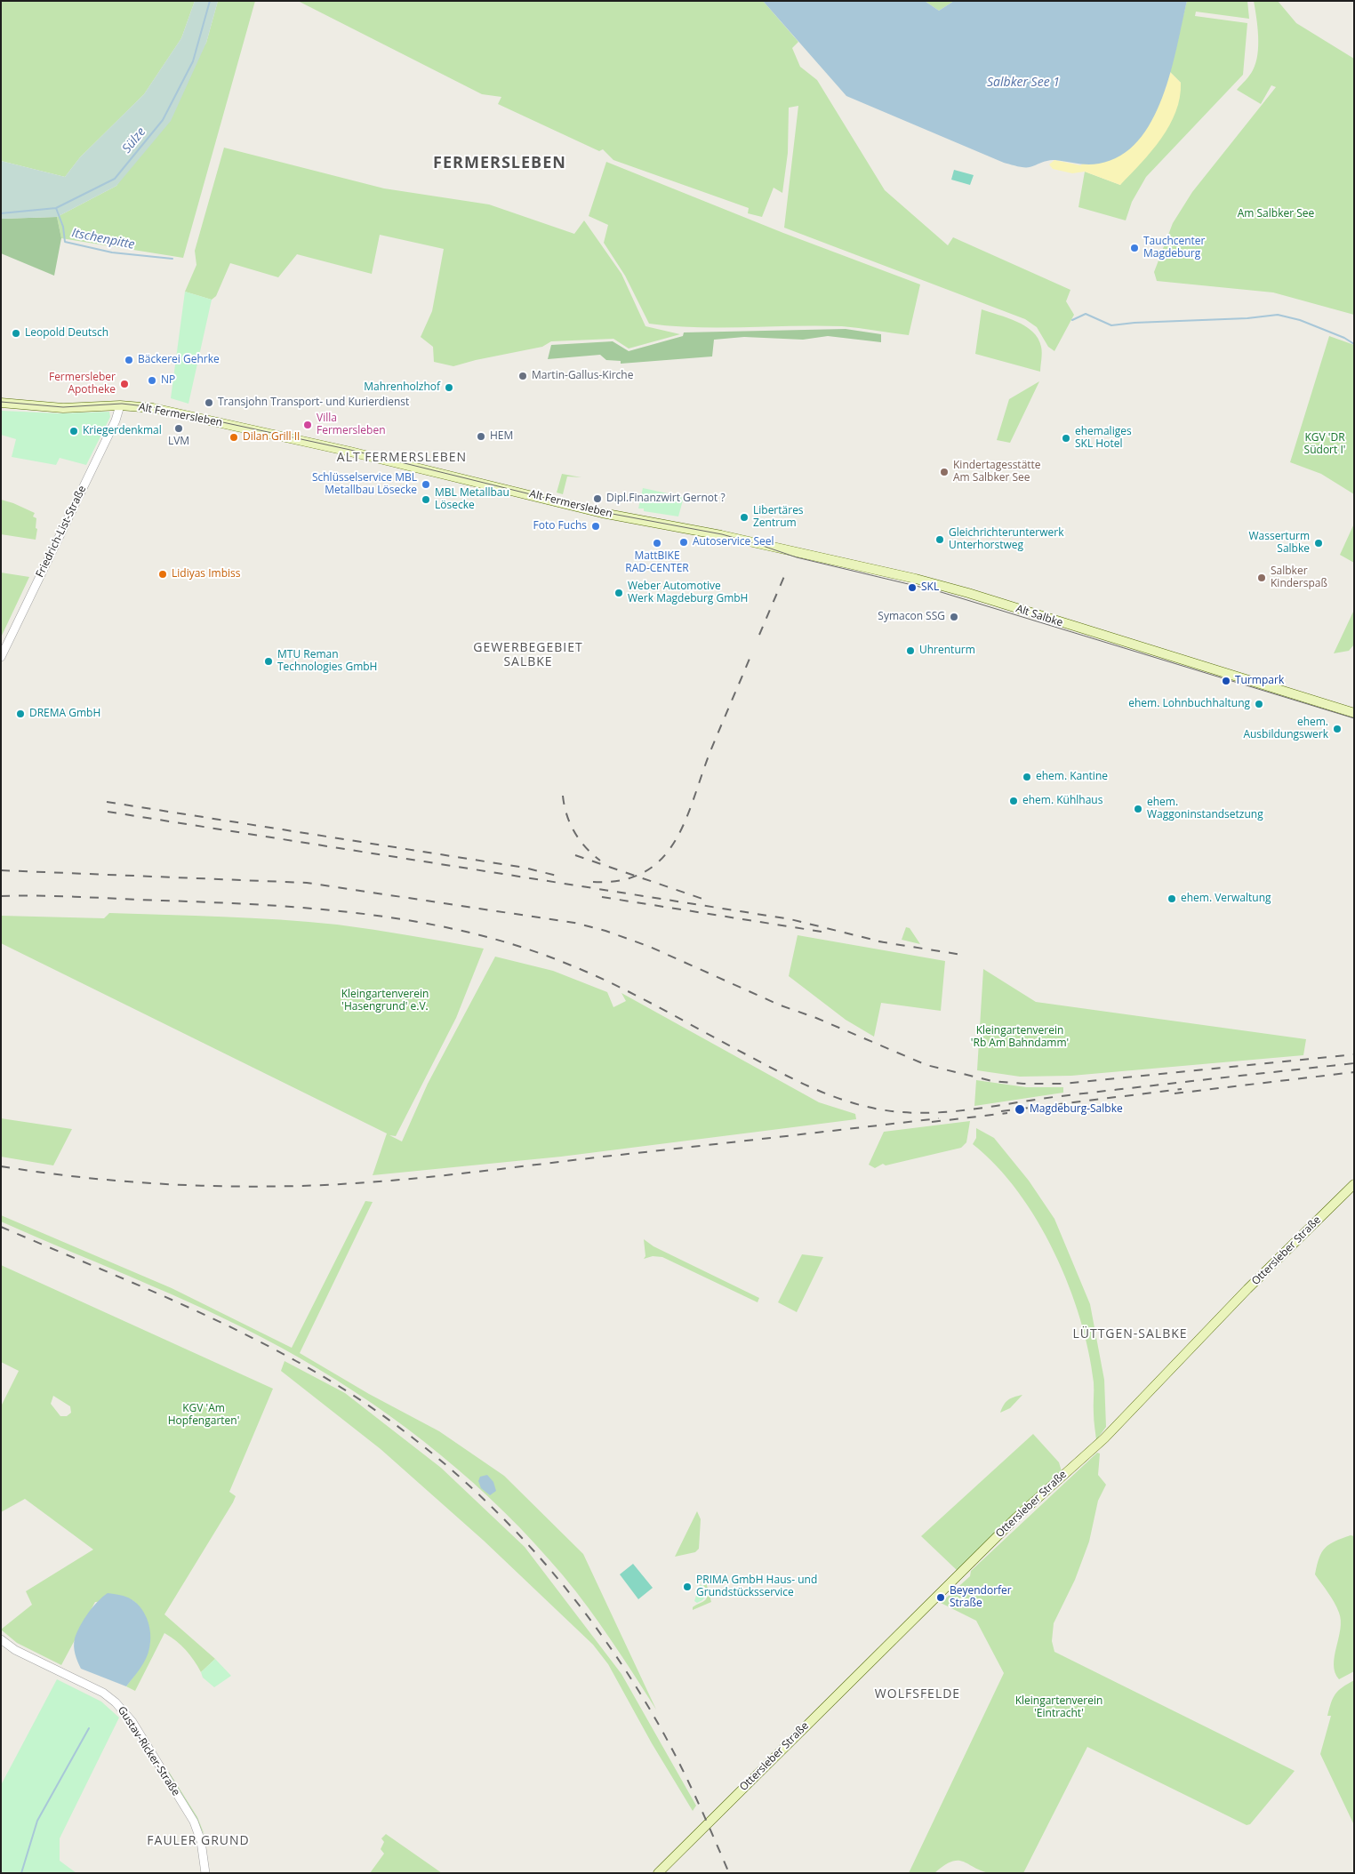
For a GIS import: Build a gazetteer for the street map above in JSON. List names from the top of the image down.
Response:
{
  "streets": {
    "main road": ["Alt Fermersleben", "Alt Salbke", "Ottersleber Straße"],
    "street": ["Friedrich-List-Straße", "Gustav-Ricker-Straße"]
  },
  "crossings": [
    ["Alt Fermersleben", "Friedrich-List-Straße"],
    ["Alt Fermersleben", "Alt Salbke"]
  ],
  "districts": [
    "FERMERSLEBEN",
    "ALT FERMERSLEBEN",
    "GEWERBEGEBIET SALBKE",
    "LÜTTGEN-SALBKE",
    "WOLFSFELDE",
    "FAULER GRUND"
  ],
  "water": ["Salbker See 1", "Sülze", "Itschenpitte"],
  "parks": [
    "Am Salbker See",
    "KGV 'DR Südort I'",
    "Kleingartenverein 'Hasengrund' e.V.",
    "Kleingartenverein 'Rb Am Bahndamm'",
    "KGV 'Am Hopfengarten'",
    "Kleingartenverein 'Eintracht'"
  ],
  "places": [
    "Tauchcenter Magdeburg",
    "Leopold Deutsch",
    "Bäckerei Gehrke",
    "Martin-Gallus-Kirche",
    "NP",
    "Fermersleber Apotheke",
    "Mahrenholzhof",
    "Transjohn Transport- und Kurierdienst",
    "Villa Fermersleben",
    "LVM",
    "Kriegerdenkmal",
    "HEM",
    "Dilan Grill II",
    "ehemaliges SKL Hotel",
    "Kindertagesstätte Am Salbker See",
    "Schlüsselservice MBL Metallbau Lösecke",
    "Dipl.Finanzwirt Gernot ?",
    "MBL Metallbau Lösecke",
    "Libertäres Zentrum",
    "Foto Fuchs",
    "Gleichrichterunterwerk Unterhorstweg",
    "Autoservice Seel",
    "MattBIKE RAD-CENTER",
    "Wasserturm Salbke",
    "Lidiyas Imbiss",
    "Salbker Kinderspaß",
    "SKL",
    "Weber Automotive Werk Magdeburg GmbH",
    "Symacon SSG",
    "Uhrenturm",
    "MTU Reman Technologies GmbH",
    "Turmpark",
    "ehem. Lohnbuchhaltung",
    "DREMA GmbH",
    "ehem. Ausbildungswerk",
    "ehem. Kantine",
    "ehem. Kühlhaus",
    "ehem. Waggoninstandsetzung",
    "ehem. Verwaltung",
    "Magdeburg-Salbke",
    "PRIMA GmbH Haus- und Grundstücksservice",
    "Beyendorfer Straße"
  ]
}
